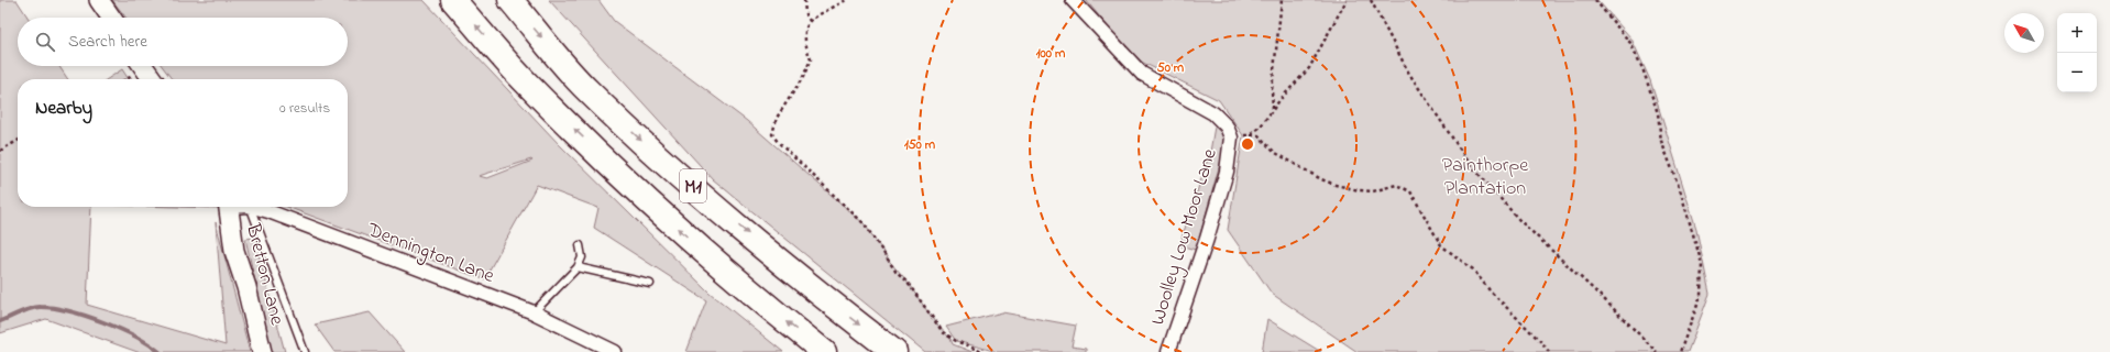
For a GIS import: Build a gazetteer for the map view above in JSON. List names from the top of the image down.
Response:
{
  "streets": {
    "highway": ["M1"],
    "street": ["Woolley Low Moor Lane", "Dennington Lane", "Bretton Lane"]
  },
  "parks": ["Painthorpe Plantation"],
  "north": "top left",
  "page": {
    "map_buttons": ["+", "−"],
    "search": "Search here",
    "heading": ["Nearby", "0 results"]
  },
  "rings": ["100 m", "50 m", "150 m"]
}
